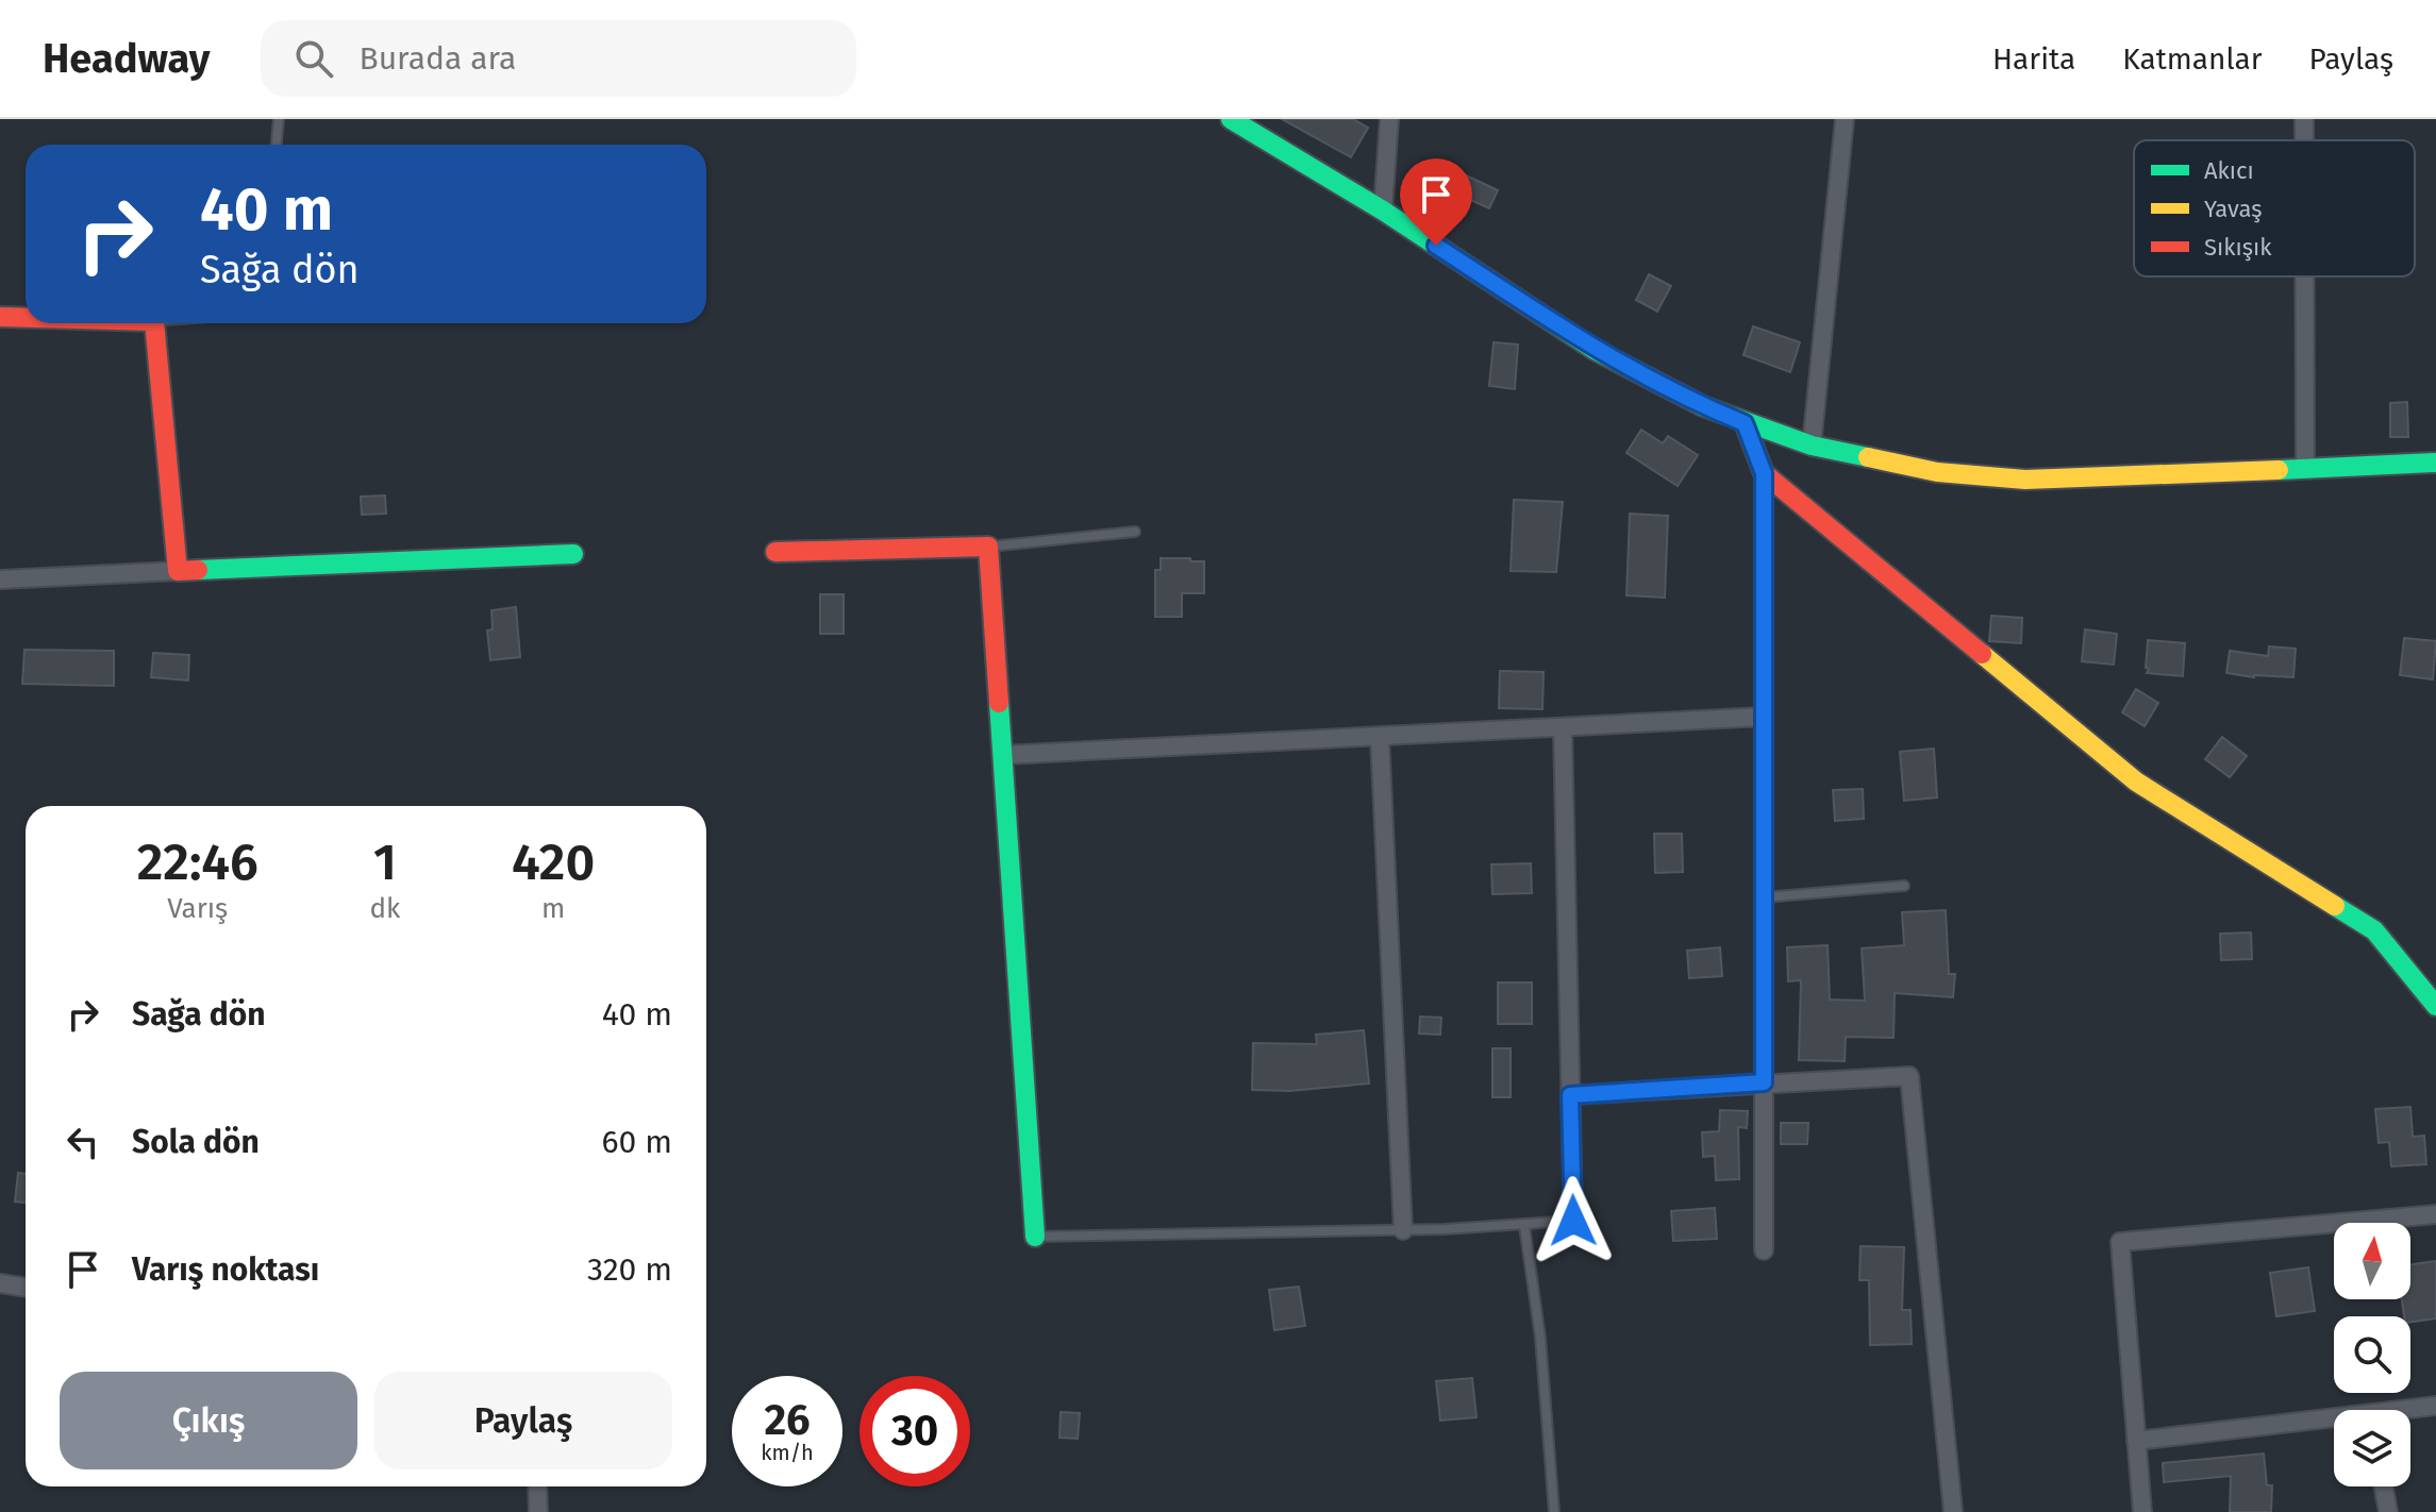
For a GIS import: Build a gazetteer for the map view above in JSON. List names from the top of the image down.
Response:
{
  "legend": ["Akıcı", "Yavaş", "Sıkışık"],
  "north": "top",
  "page": {
    "header": "Headway",
    "search": "Burada ara",
    "nav": ["Harita", "Katmanlar", "Paylaş"],
    "turn": ["40 m", "Sağa dön"],
    "eta": [
      "22:46",
      "Varış",
      "1",
      "dk",
      "420",
      "m"
    ],
    "list": [
      {
        "name": "Sağa dön",
        "value": "40 m"
      },
      {
        "name": "Sola dön",
        "value": "60 m"
      },
      {
        "name": "Varış noktası",
        "value": "320 m"
      }
    ],
    "buttons": ["Çıkış", "Paylaş"],
    "speed": "26 km/h",
    "limit": "30"
  }
}
